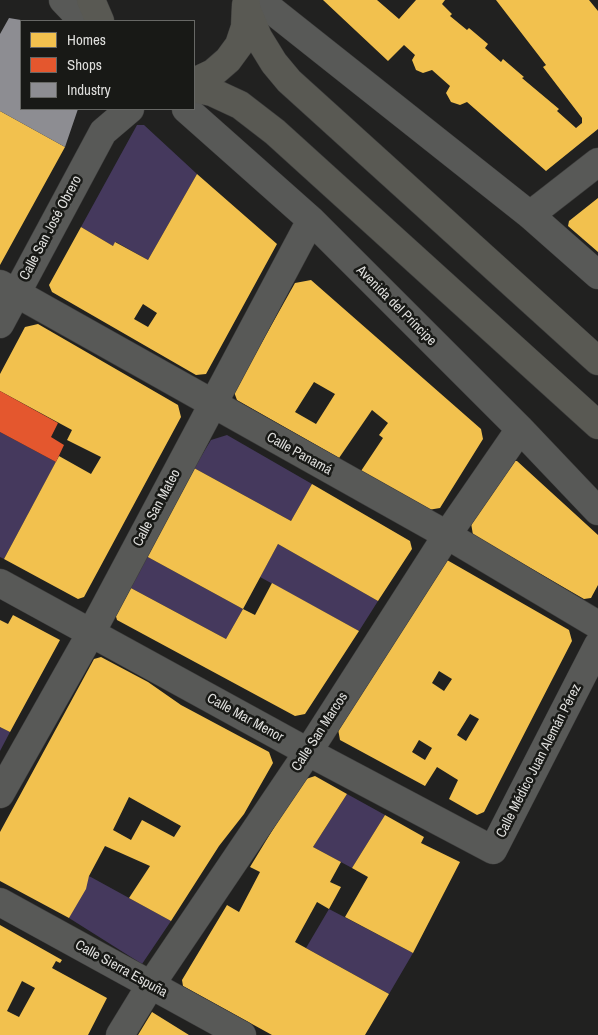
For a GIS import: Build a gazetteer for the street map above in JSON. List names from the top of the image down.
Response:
{
  "streets": {
    "street": [
      "Calle San José Obrero",
      "Avenida del Príncipe",
      "Calle Panamá",
      "Calle San Mateo",
      "Calle Mar Menor",
      "Calle San Marcos",
      "Calle Médico Juan Alemán Pérez",
      "Calle Sierra Espuña"
    ]
  },
  "crossings": [
    ["Calle San José Obrero", "Calle Panamá"],
    ["Avenida del Príncipe", "Calle San Mateo"],
    ["Avenida del Príncipe", "Calle San Marcos"],
    ["Calle Panamá", "Calle San Mateo"],
    ["Calle Panamá", "Calle San Marcos"],
    ["Calle San Mateo", "Calle Mar Menor"],
    ["Calle Mar Menor", "Calle San Marcos"],
    ["Calle Mar Menor", "Calle Médico Juan Alemán Pérez"],
    ["Calle San Marcos", "Calle Sierra Espuña"]
  ],
  "legend": ["Homes", "Shops", "Industry"]
}
